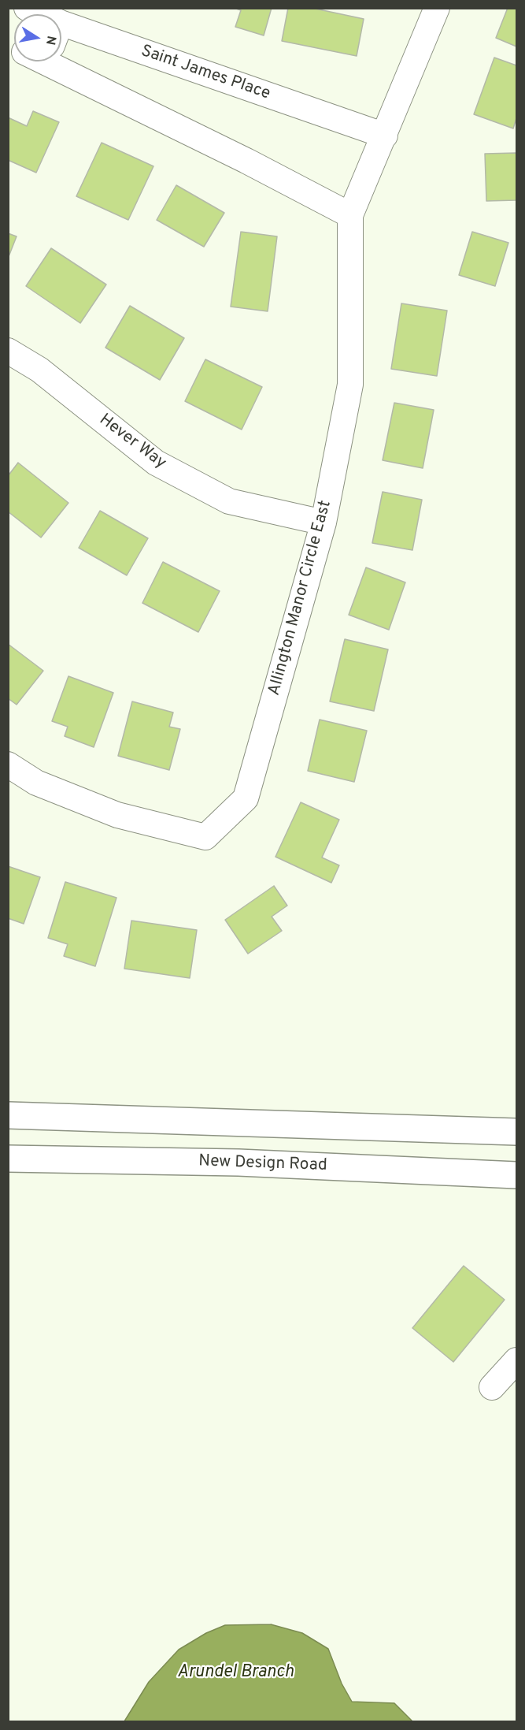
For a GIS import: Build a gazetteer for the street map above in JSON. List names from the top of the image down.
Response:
{
  "streets": {
    "main road": ["New Design Road"],
    "street": ["Saint James Place", "Hever Way", "Allington Manor Circle East"]
  },
  "crossings": [
    ["Saint James Place", "Allington Manor Circle East"],
    ["Hever Way", "Allington Manor Circle East"]
  ],
  "water": ["Arundel Branch"],
  "north": "right"
}
